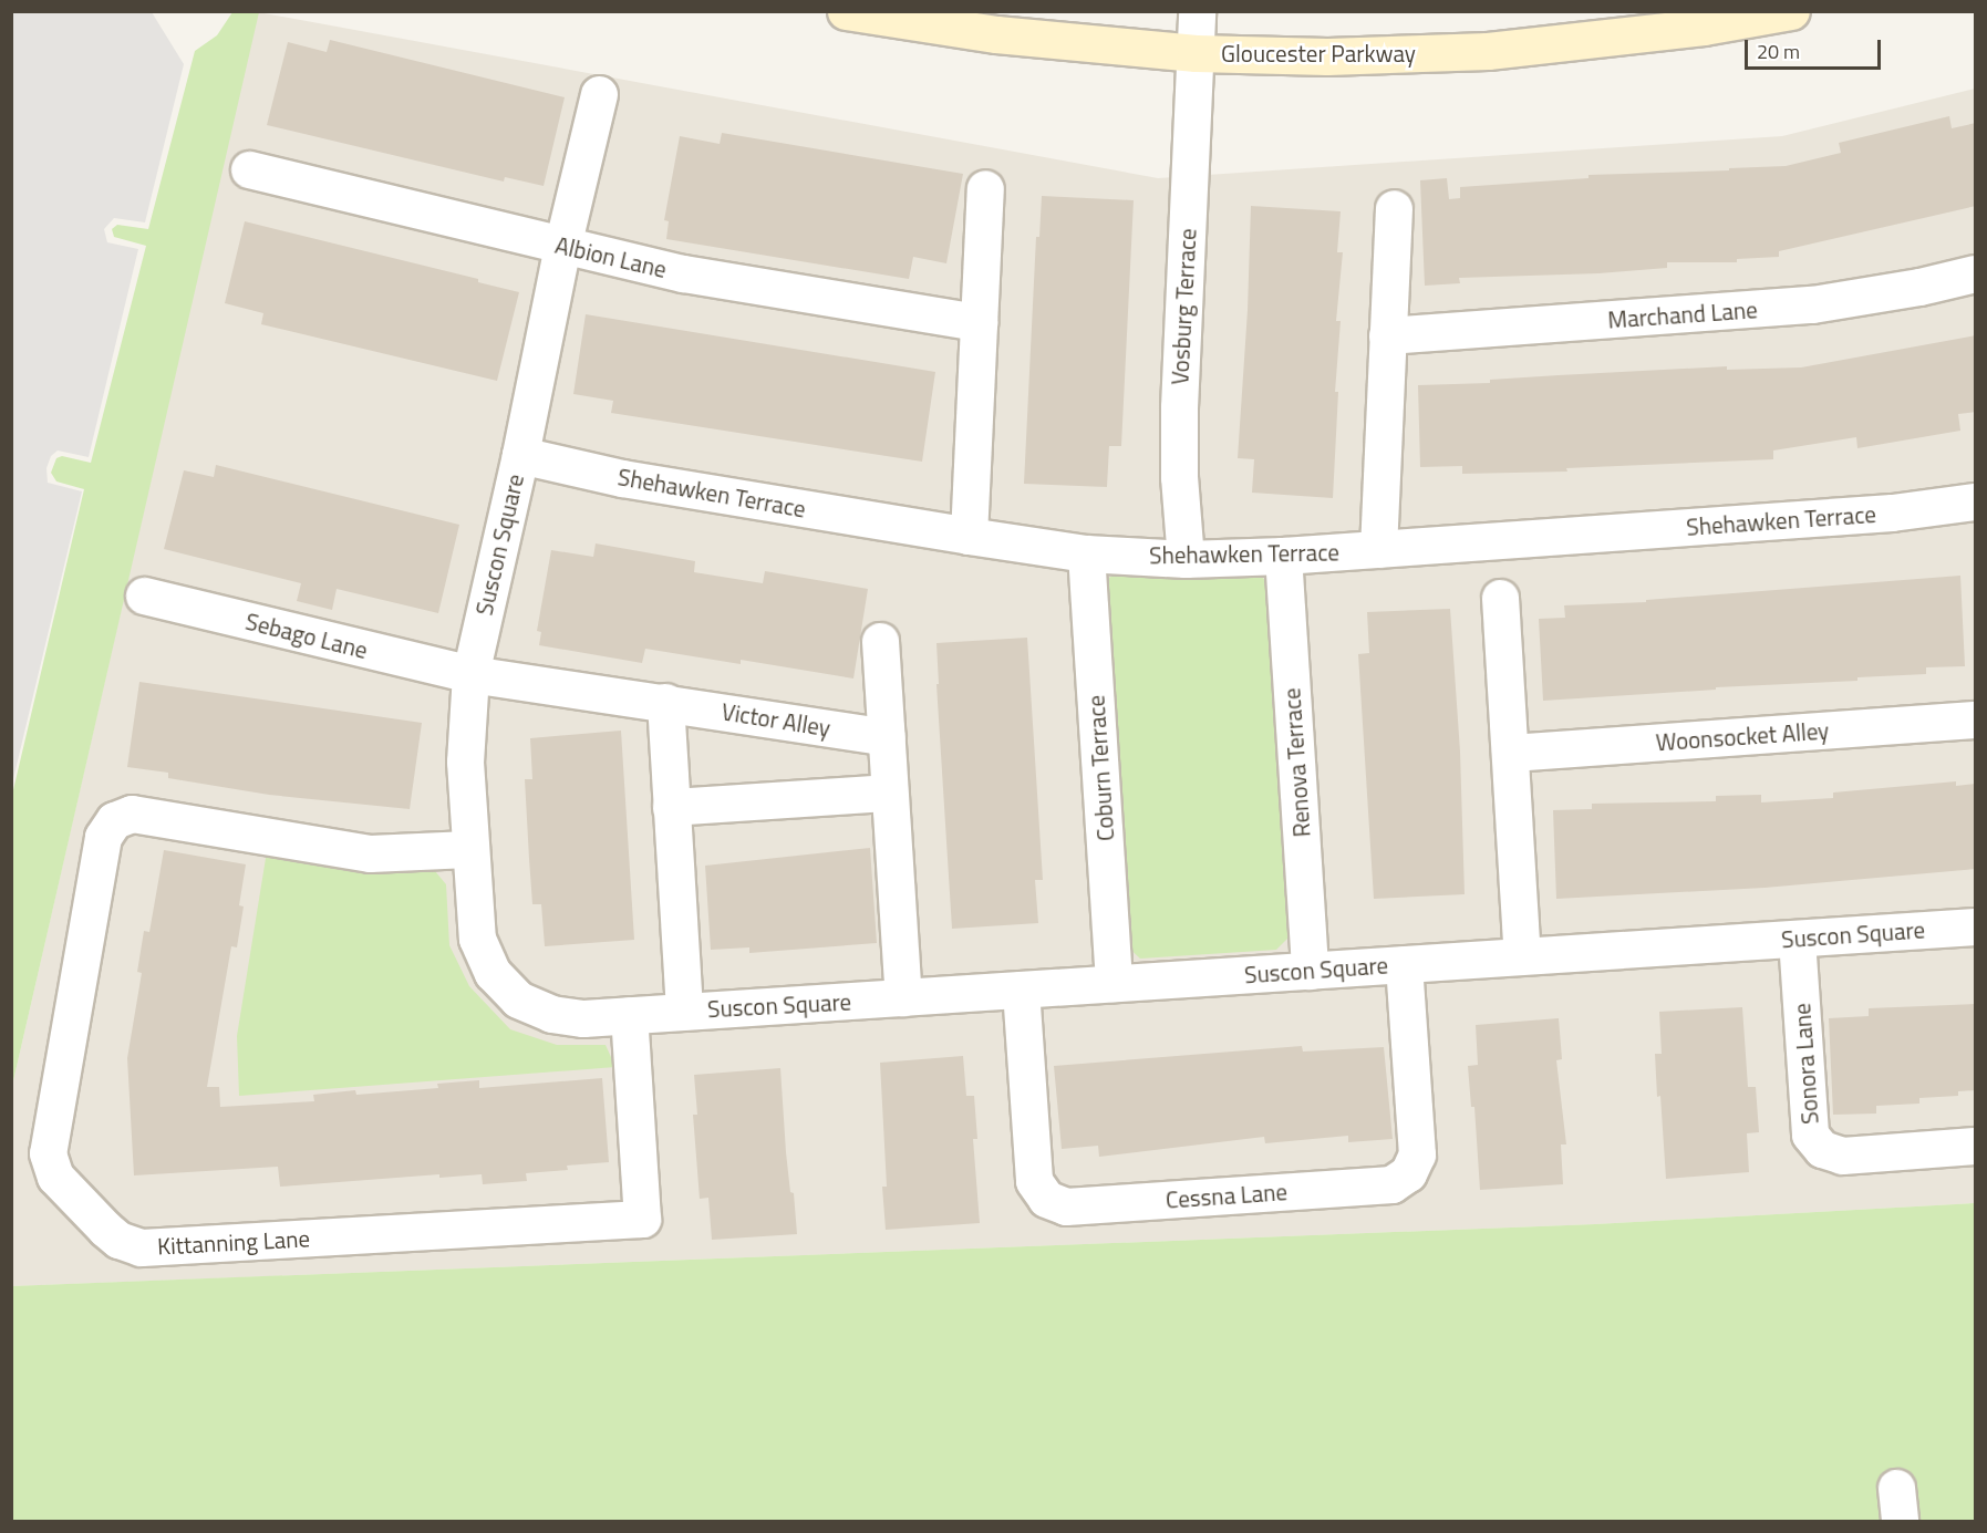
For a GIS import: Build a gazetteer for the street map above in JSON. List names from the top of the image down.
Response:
{
  "streets": {
    "main road": ["Gloucester Parkway"],
    "street": [
      "Albion Lane",
      "Vosburg Terrace",
      "Marchand Lane",
      "Shehawken Terrace",
      "Suscon Square",
      "Sebago Lane",
      "Victor Alley",
      "Woonsocket Alley",
      "Renova Terrace",
      "Coburn Terrace",
      "Sonora Lane",
      "Cessna Lane",
      "Kittanning Lane"
    ]
  },
  "crossings": [
    ["Gloucester Parkway", "Vosburg Terrace"],
    ["Albion Lane", "Suscon Square"],
    ["Vosburg Terrace", "Shehawken Terrace"],
    ["Shehawken Terrace", "Suscon Square"],
    ["Shehawken Terrace", "Renova Terrace"],
    ["Shehawken Terrace", "Coburn Terrace"],
    ["Suscon Square", "Sebago Lane"],
    ["Suscon Square", "Victor Alley"],
    ["Suscon Square", "Renova Terrace"],
    ["Suscon Square", "Coburn Terrace"],
    ["Suscon Square", "Sonora Lane"],
    ["Suscon Square", "Cessna Lane"],
    ["Suscon Square", "Kittanning Lane"],
    ["Sebago Lane", "Victor Alley"]
  ],
  "scale_bar": "20 m"
}
